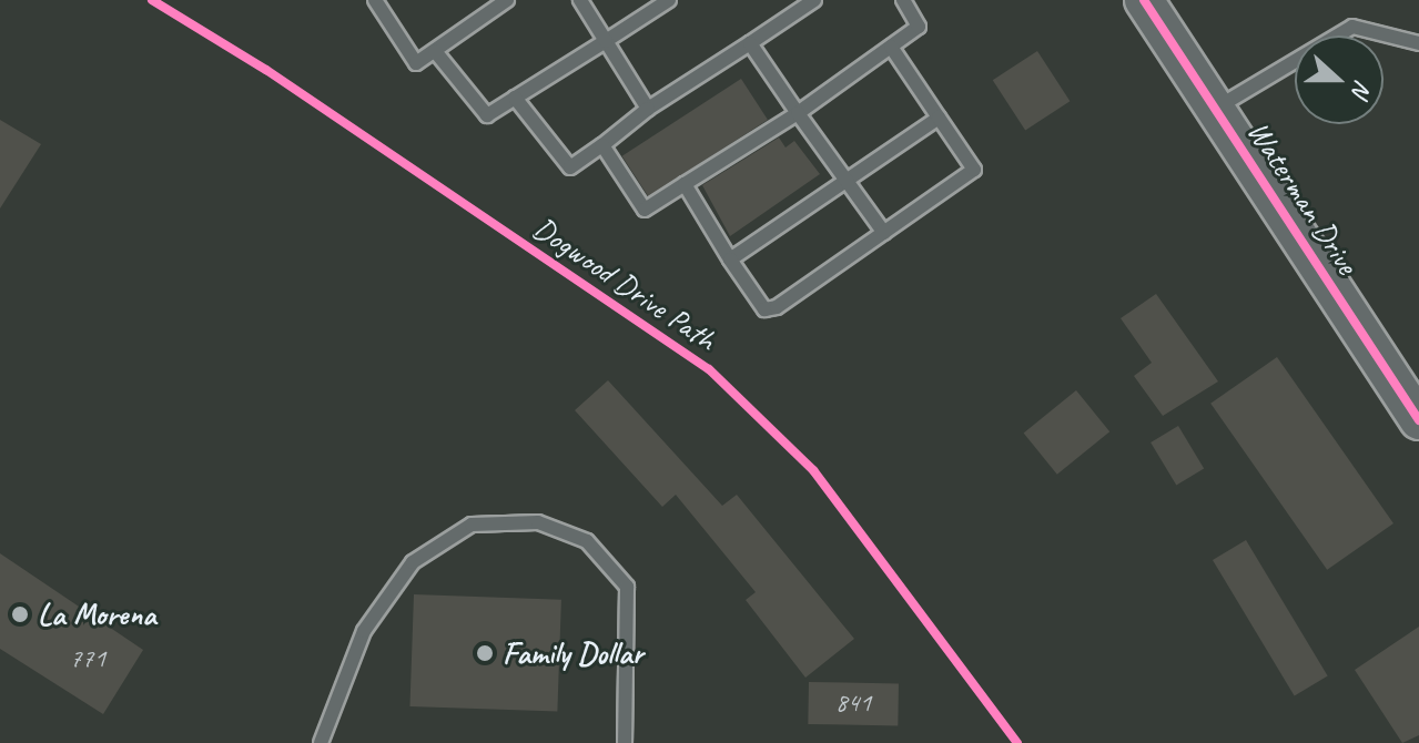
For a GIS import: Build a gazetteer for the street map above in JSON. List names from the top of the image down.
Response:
{
  "streets": {
    "street": ["Waterman Drive"],
    "cycle path": ["Dogwood Drive Path"]
  },
  "places": ["La Morena", "Family Dollar"],
  "house_numbers": ["771", "841"],
  "north": "right"
}
